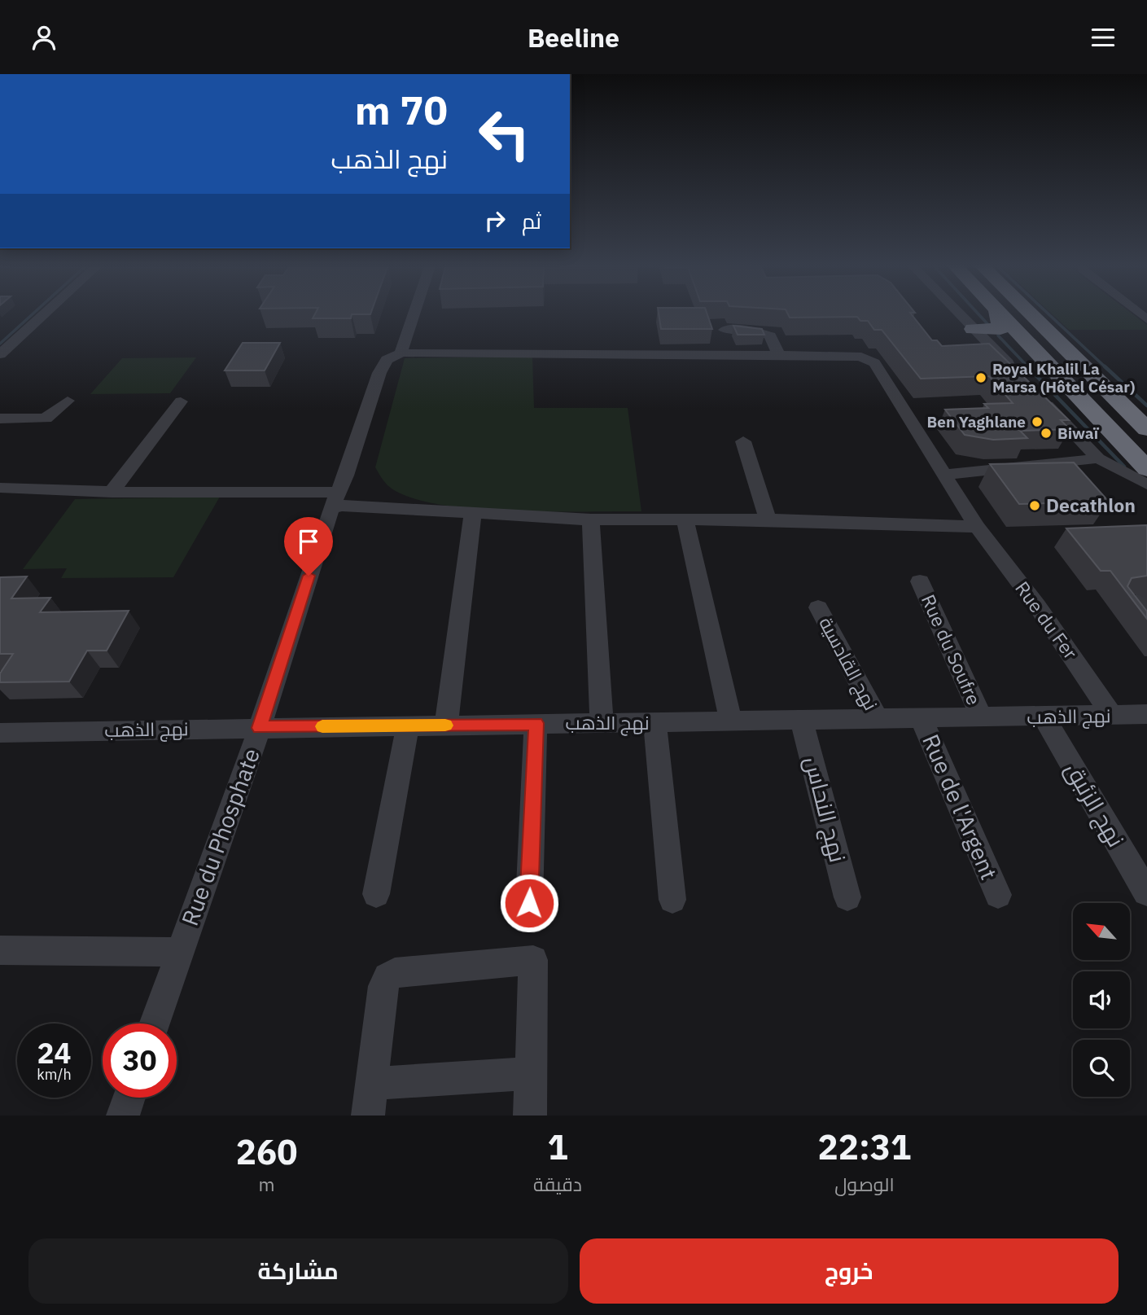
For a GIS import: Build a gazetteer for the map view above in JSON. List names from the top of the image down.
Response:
{
  "streets": {
    "street": [
      "Rue du Fer",
      "Rue du Soufre",
      "نهج القادسية",
      "نهج الذهب",
      "نهج الزئبق",
      "Rue de l'Argent",
      "نهج النحاس",
      "Rue du Phosphate"
    ]
  },
  "crossings": [
    ["Rue du Fer", "نهج الذهب"],
    ["Rue du Soufre", "نهج الذهب"],
    ["نهج القادسية", "نهج الذهب"],
    ["نهج الذهب", "نهج الزئبق"],
    ["نهج الذهب", "Rue de l'Argent"],
    ["نهج الذهب", "نهج النحاس"],
    ["نهج الذهب", "Rue du Phosphate"]
  ],
  "places": [
    "Royal Khalil La Marsa (Hôtel César)",
    "Ben Yaghlane",
    "Biwaï",
    "Decathlon"
  ],
  "north": "top left",
  "page": {
    "header": "Beeline",
    "turn": ["70 m", "نهج الذهب"],
    "then": "ثم",
    "speed": "24 km/h",
    "limit": "30",
    "eta": [
      "22:31",
      "الوصول",
      "1",
      "دقيقة",
      "260",
      "m"
    ],
    "buttons": ["خروج", "مشاركة"]
  }
}
